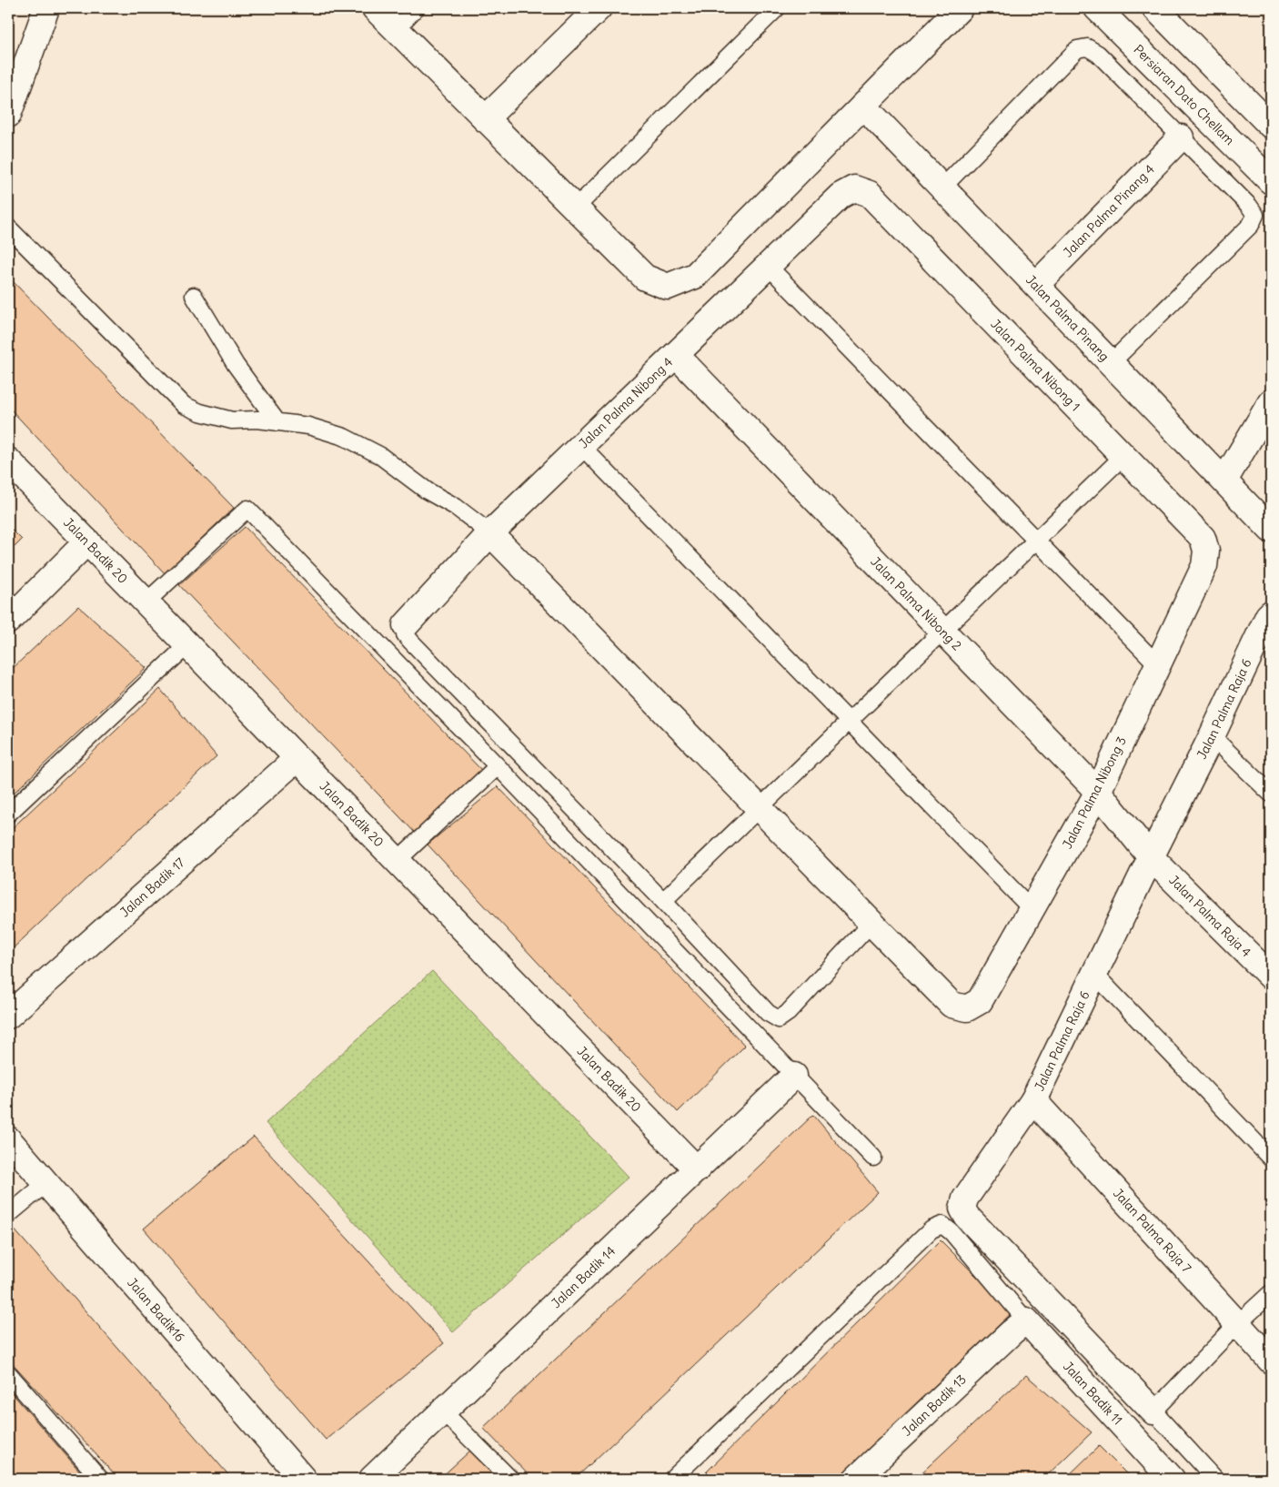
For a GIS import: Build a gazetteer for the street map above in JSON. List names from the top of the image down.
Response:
{
  "streets": {
    "street": [
      "Persiaran Dato Chellam",
      "Jalan Palma Pinang 4",
      "Jalan Palma Pinang",
      "Jalan Palma Nibong 1",
      "Jalan Palma Nibong 4",
      "Jalan Badik 20",
      "Jalan Palma Nibong 2",
      "Jalan Palma Raja 6",
      "Jalan Palma Nibong 3",
      "Jalan Badik 17",
      "Jalan Palma Raja 4",
      "Jalan Palma Raja 7",
      "Jalan Badik 14",
      "Jalan Badik16",
      "Jalan Badik 11",
      "Jalan Badik 13"
    ]
  },
  "crossings": [
    ["Jalan Palma Pinang 4", "Jalan Palma Pinang"],
    ["Jalan Palma Nibong 1", "Jalan Palma Nibong 4"],
    ["Jalan Palma Nibong 1", "Jalan Palma Nibong 3"],
    ["Jalan Palma Nibong 4", "Jalan Palma Nibong 2"],
    ["Jalan Badik 20", "Jalan Badik 17"],
    ["Jalan Badik 20", "Jalan Badik 14"],
    ["Jalan Palma Nibong 2", "Jalan Palma Raja 6"],
    ["Jalan Palma Nibong 2", "Jalan Palma Nibong 3"],
    ["Jalan Palma Nibong 2", "Jalan Palma Raja 4"],
    ["Jalan Palma Raja 6", "Jalan Palma Raja 4"],
    ["Jalan Palma Raja 6", "Jalan Palma Raja 7"],
    ["Jalan Badik 11", "Jalan Badik 13"]
  ]
}
